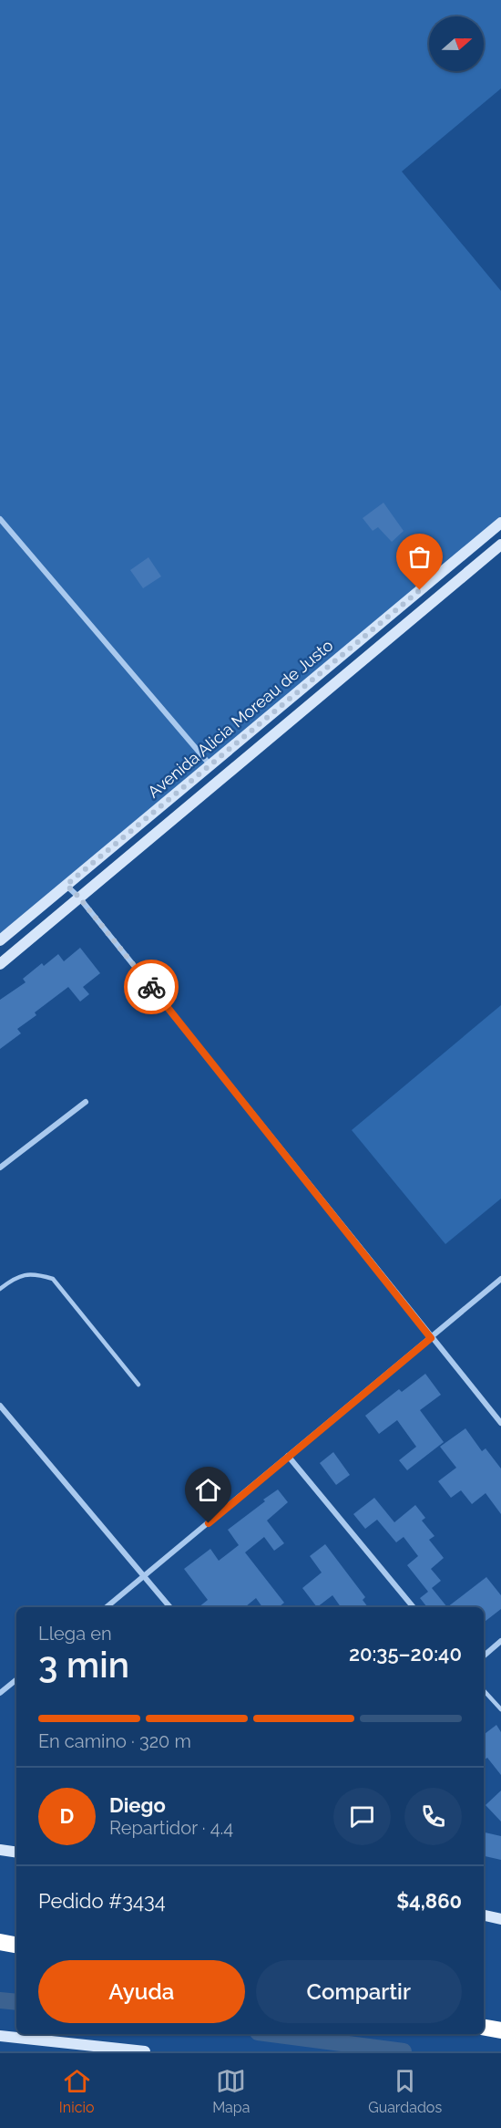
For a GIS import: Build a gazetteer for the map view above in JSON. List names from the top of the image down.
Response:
{
  "streets": {
    "main road": ["Avenida Alicia Moreau de Justo"]
  },
  "north": "right",
  "page": {
    "heading": ["3 min", "Llega en", "20:35–20:40"],
    "panel": [
      "Diego",
      "Repartidor · 4.4",
      "Pedido #3434",
      "$4,860"
    ],
    "bar": "En camino · 320 m",
    "round": "D",
    "buttons": ["Ayuda", "Compartir"],
    "tabs": ["Inicio", "Mapa", "Guardados"]
  }
}
